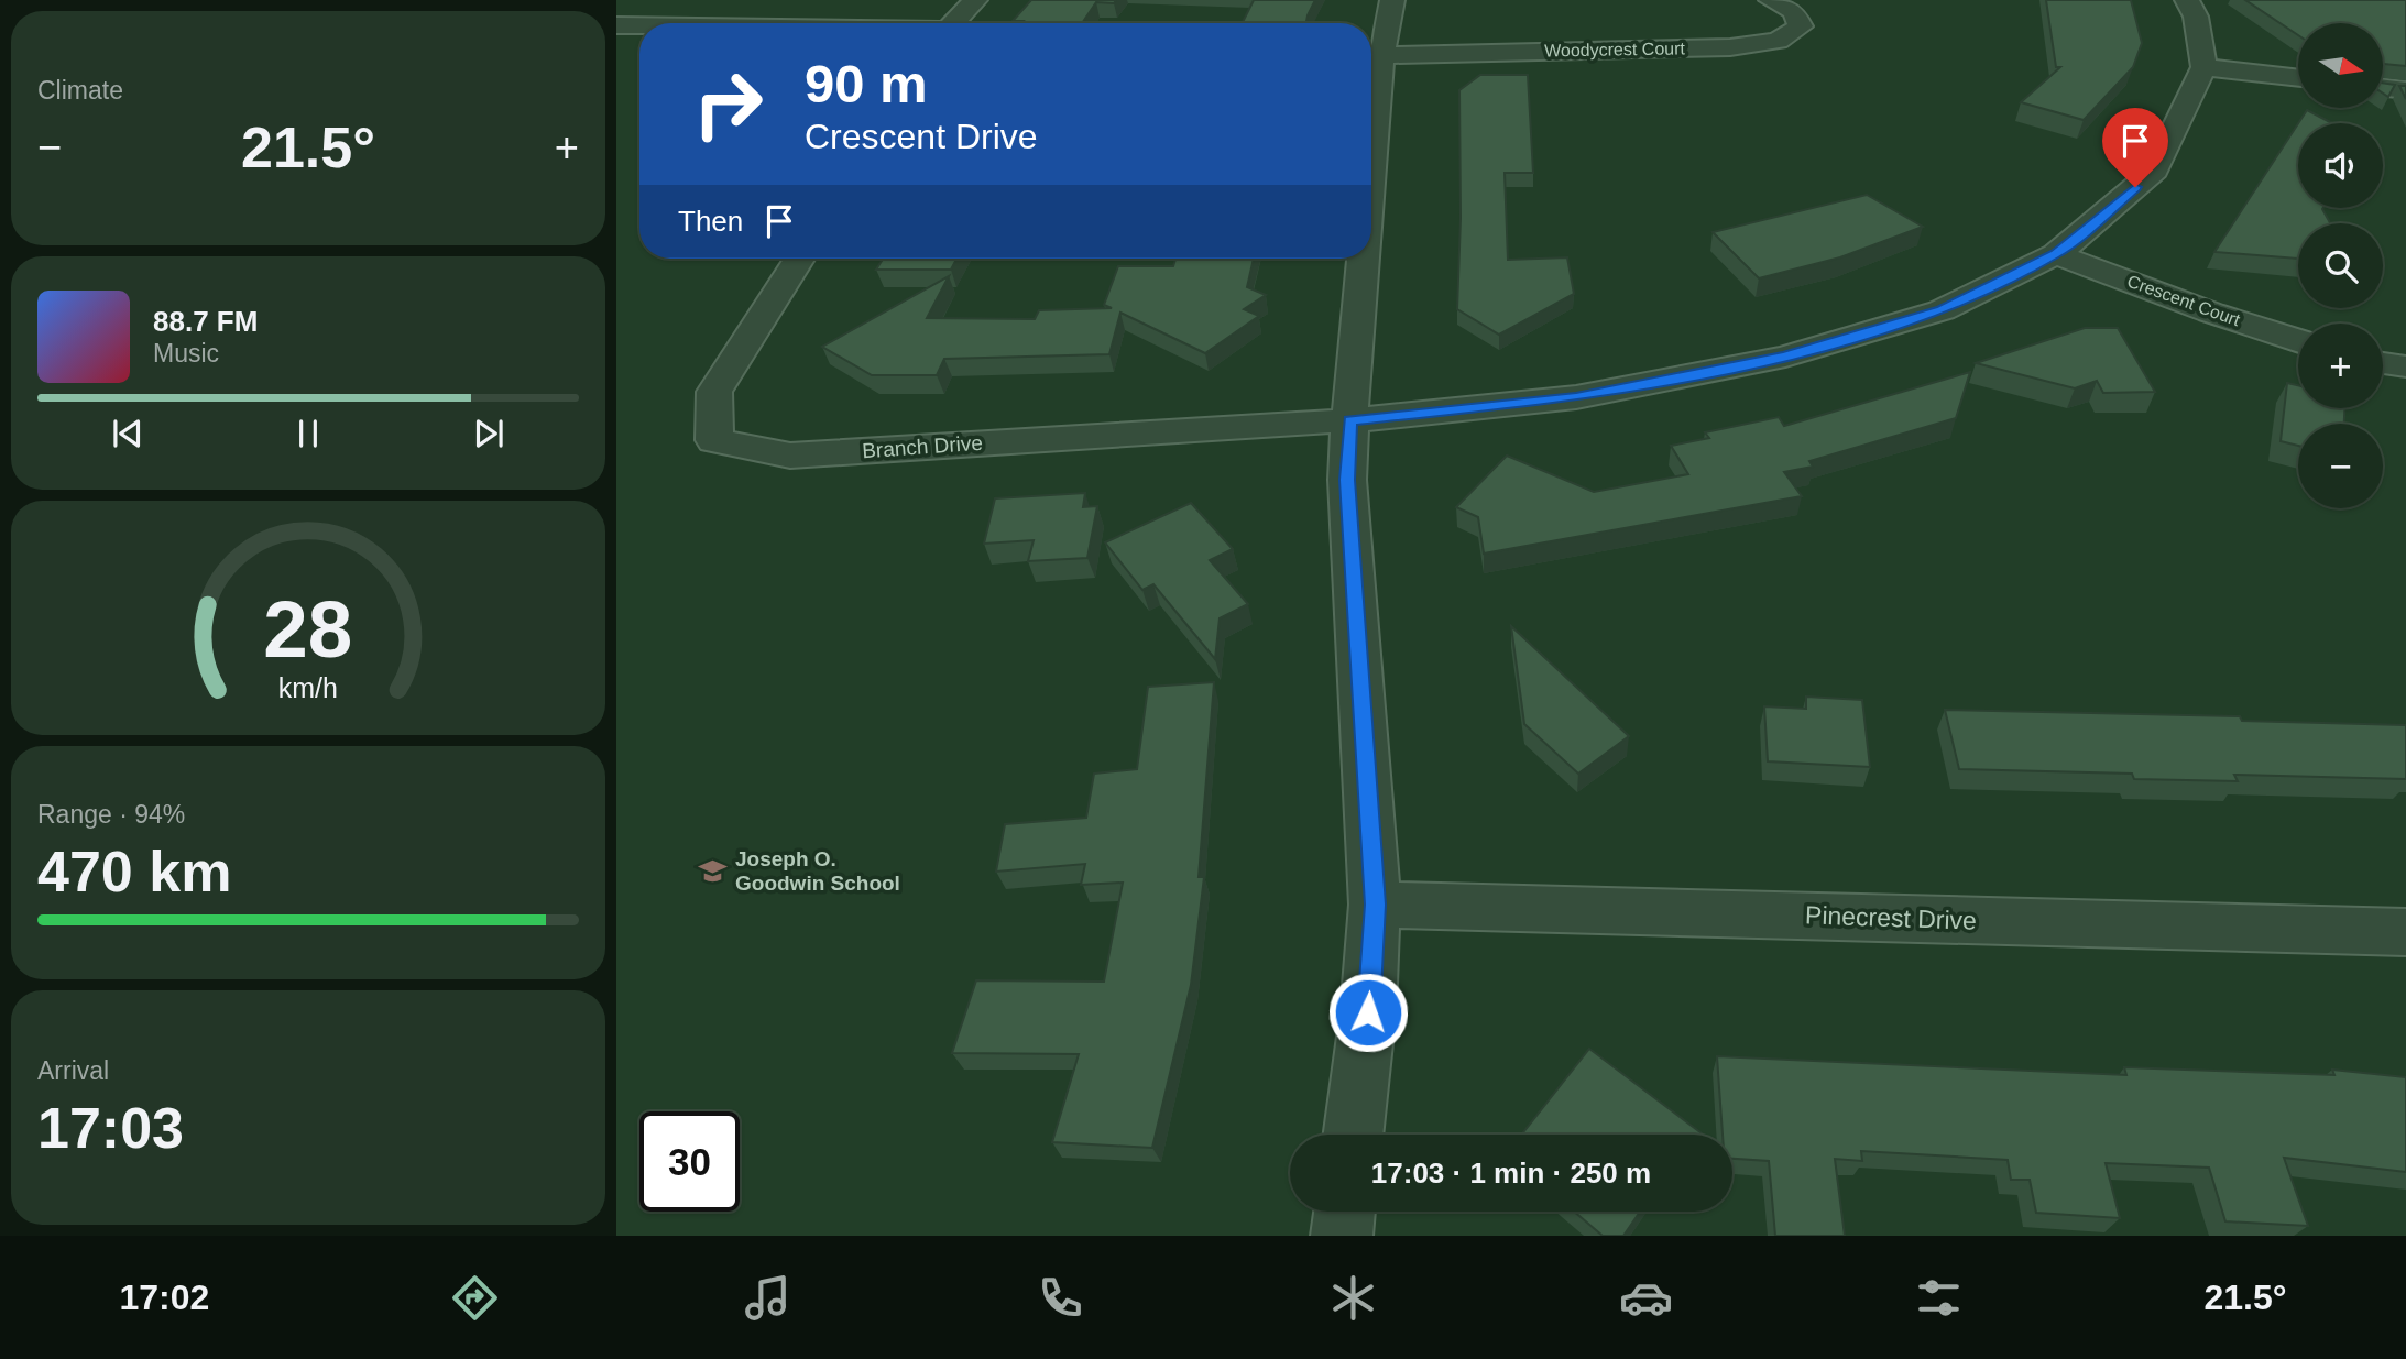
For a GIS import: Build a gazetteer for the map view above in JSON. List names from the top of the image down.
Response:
{
  "streets": {
    "street": [
      "Woodycrest Court",
      "Crescent Court",
      "Branch Drive",
      "Pinecrest Drive"
    ]
  },
  "places": {
    "school or university": ["Joseph O. Goodwin School"]
  },
  "north": "right",
  "page": {
    "tile": [
      "Climate",
      ["Range · 94%", "470 km"],
      ["Arrival", "17:03"]
    ],
    "map_buttons": ["+", "−"],
    "turn": ["90 m", "Crescent Drive"],
    "heat": ["−", "21.5°", "+"],
    "then": "Then",
    "song": ["88.7 FM", "Music"],
    "limit": "30",
    "trip": "17:03 · 1 min · 250 m",
    "tabs": ["17:02", "21.5°"],
    "gauge": ["28", "km/h"]
  }
}
